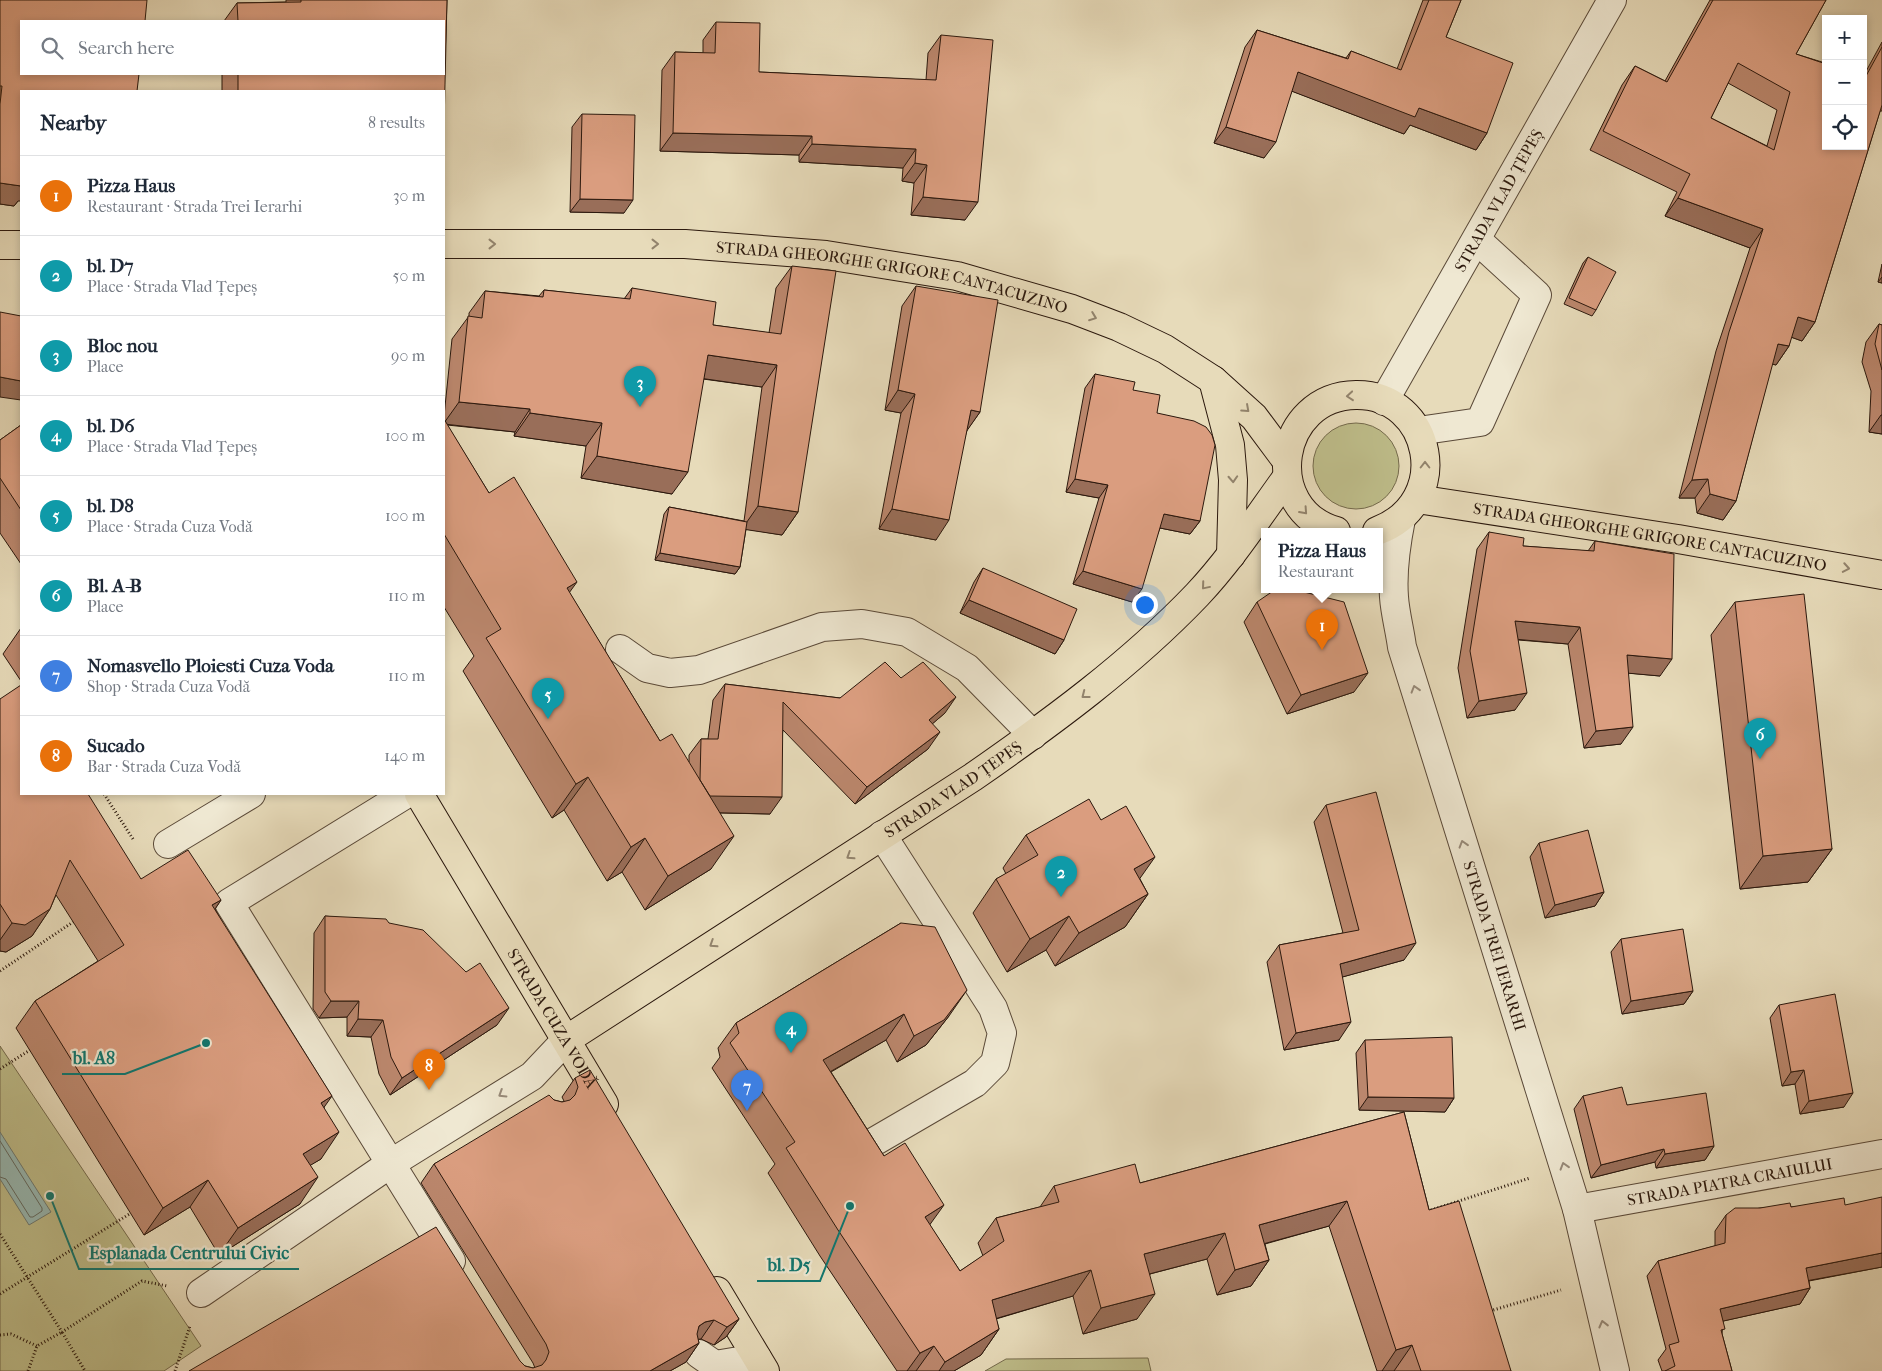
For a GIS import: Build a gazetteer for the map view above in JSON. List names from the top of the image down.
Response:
{
  "streets": {
    "main road": ["STRADA VLAD ȚEPEȘ", "STRADA GHEORGHE GRIGORE CANTACUZINO", "STRADA CUZA VODĂ"],
    "street": ["STRADA TREI IERARHI", "STRADA PIATRA CRAIULUI"]
  },
  "crossings": [
    ["STRADA VLAD ȚEPEȘ", "STRADA GHEORGHE GRIGORE CANTACUZINO"],
    ["STRADA VLAD ȚEPEȘ", "STRADA CUZA VODĂ"],
    ["STRADA GHEORGHE GRIGORE CANTACUZINO", "STRADA TREI IERARHI"],
    ["STRADA TREI IERARHI", "STRADA PIATRA CRAIULUI"]
  ],
  "one_way": ["STRADA VLAD ȚEPEȘ", "STRADA GHEORGHE GRIGORE CANTACUZINO", "STRADA TREI IERARHI"],
  "places": ["bl. A8", "Esplanada Centrului Civic", "bl. D5"],
  "page": {
    "map_buttons": ["+", "−"],
    "search": "Search here",
    "heading": ["Nearby", "8 results"],
    "list": [
      {
        "mark": "1",
        "name": "Pizza Haus",
        "note": "Restaurant · Strada Trei Ierarhi",
        "value": "30 m"
      },
      {
        "mark": "2",
        "name": "bl. D7",
        "note": "Place · Strada Vlad Țepeș",
        "value": "50 m"
      },
      {
        "mark": "3",
        "name": "Bloc nou",
        "note": "Place",
        "value": "90 m"
      },
      {
        "mark": "4",
        "name": "bl. D6",
        "note": "Place · Strada Vlad Țepeș",
        "value": "100 m"
      },
      {
        "mark": "5",
        "name": "bl. D8",
        "note": "Place · Strada Cuza Vodă",
        "value": "100 m"
      },
      {
        "mark": "6",
        "name": "Bl. A-B",
        "note": "Place",
        "value": "110 m"
      },
      {
        "mark": "7",
        "name": "Nomasvello Ploiesti Cuza Voda",
        "note": "Shop · Strada Cuza Vodă",
        "value": "110 m"
      },
      {
        "mark": "8",
        "name": "Sucado",
        "note": "Bar · Strada Cuza Vodă",
        "value": "140 m"
      }
    ],
    "pins": [
      "3",
      "1",
      "5",
      "6",
      "2",
      "4",
      "8",
      "7"
    ],
    "popup": ["Pizza Haus", "Restaurant"]
  }
}
